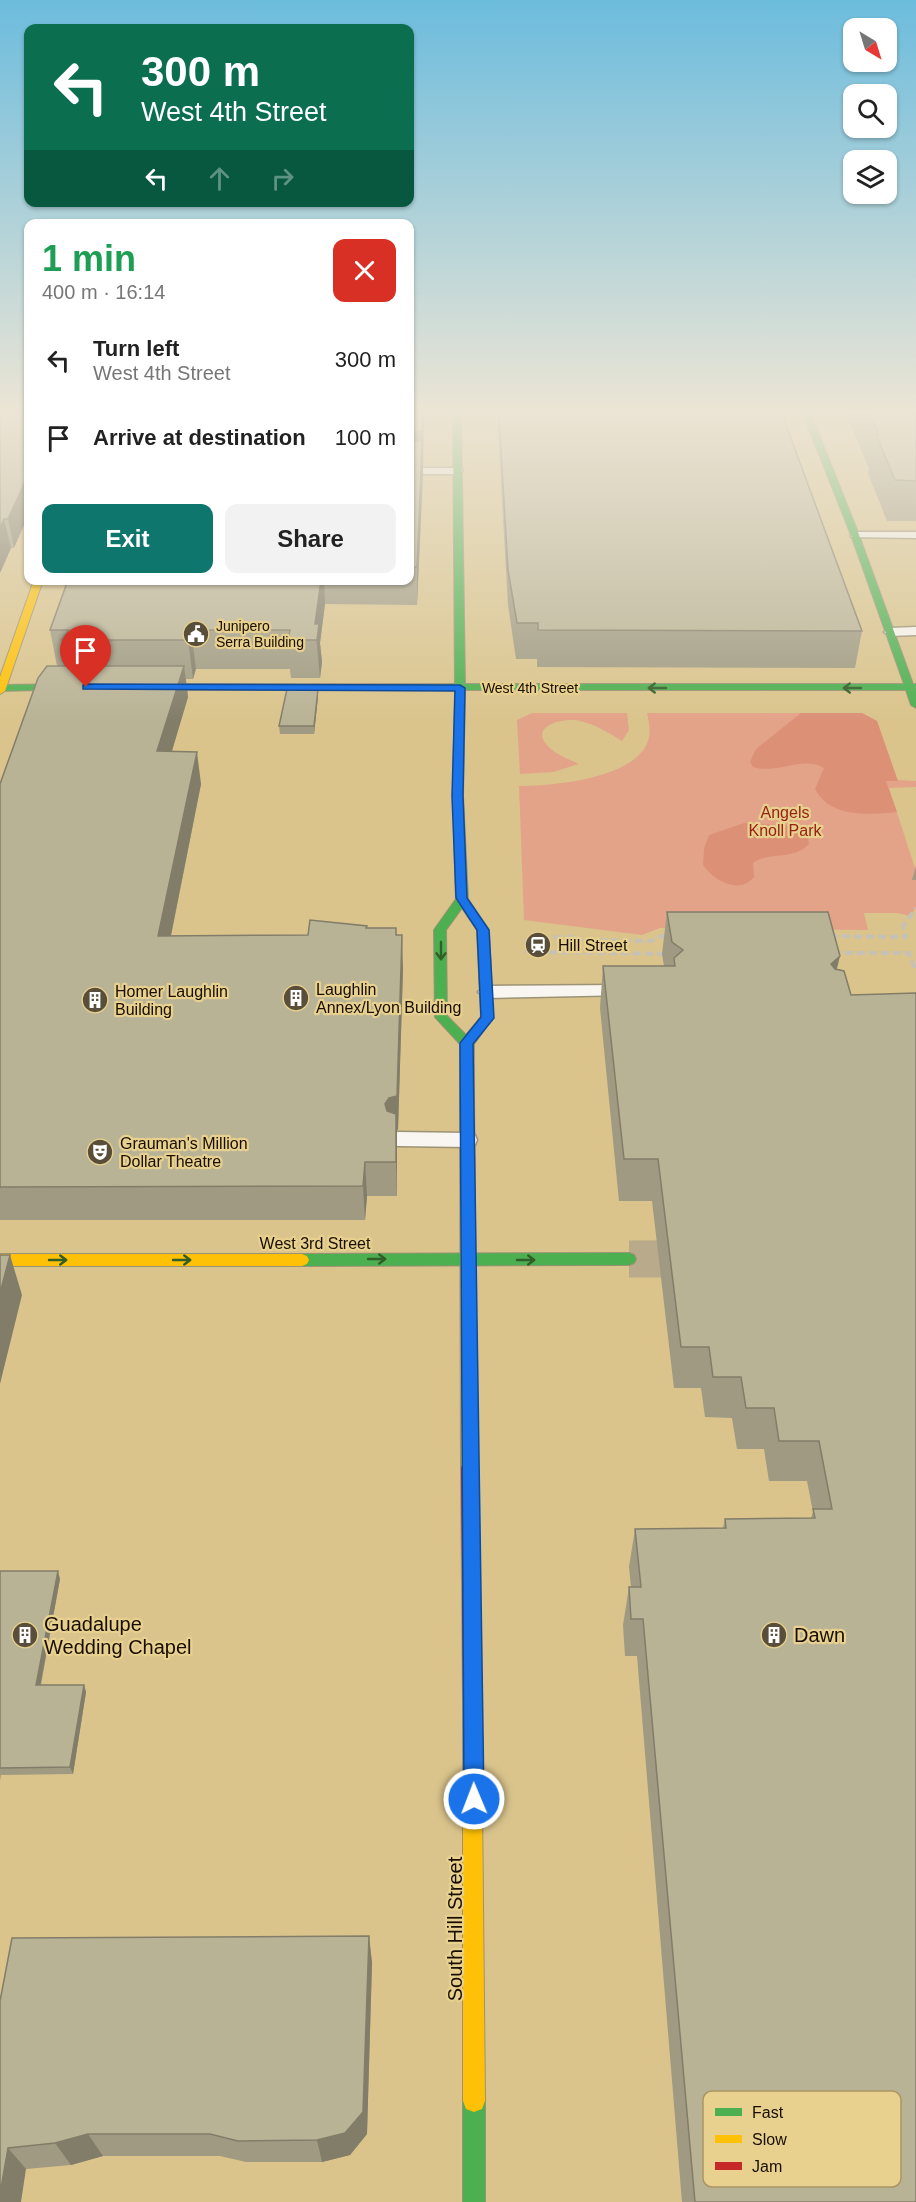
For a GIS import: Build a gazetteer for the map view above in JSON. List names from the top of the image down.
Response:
{
  "streets": {
    "main road": ["West 4th Street", "West 3rd Street", "South Hill Street"]
  },
  "crossings": [
    ["West 3rd Street", "South Hill Street"]
  ],
  "one_way": ["West 4th Street", "West 3rd Street"],
  "parks": ["Angels Knoll Park"],
  "places": {
    "public building": ["Junipero Serra Building"],
    "station": ["Hill Street"],
    "building": [
      "Laughlin Annex/Lyon Building",
      "Homer Laughlin Building",
      "Guadalupe Wedding Chapel",
      "Dawn"
    ],
    "theatre": ["Grauman's Million Dollar Theatre"]
  },
  "legend": ["Fast", "Slow", "Jam"],
  "north": "bottom right",
  "page": {
    "turn": ["300 m", "West 4th Street"],
    "heading": ["1 min", "400 m · 16:14"],
    "list": [
      {
        "name": "Turn left",
        "note": "West 4th Street",
        "value": "300 m"
      },
      {
        "name": "Arrive at destination",
        "value": "100 m"
      }
    ],
    "buttons": ["Exit", "Share"]
  }
}
